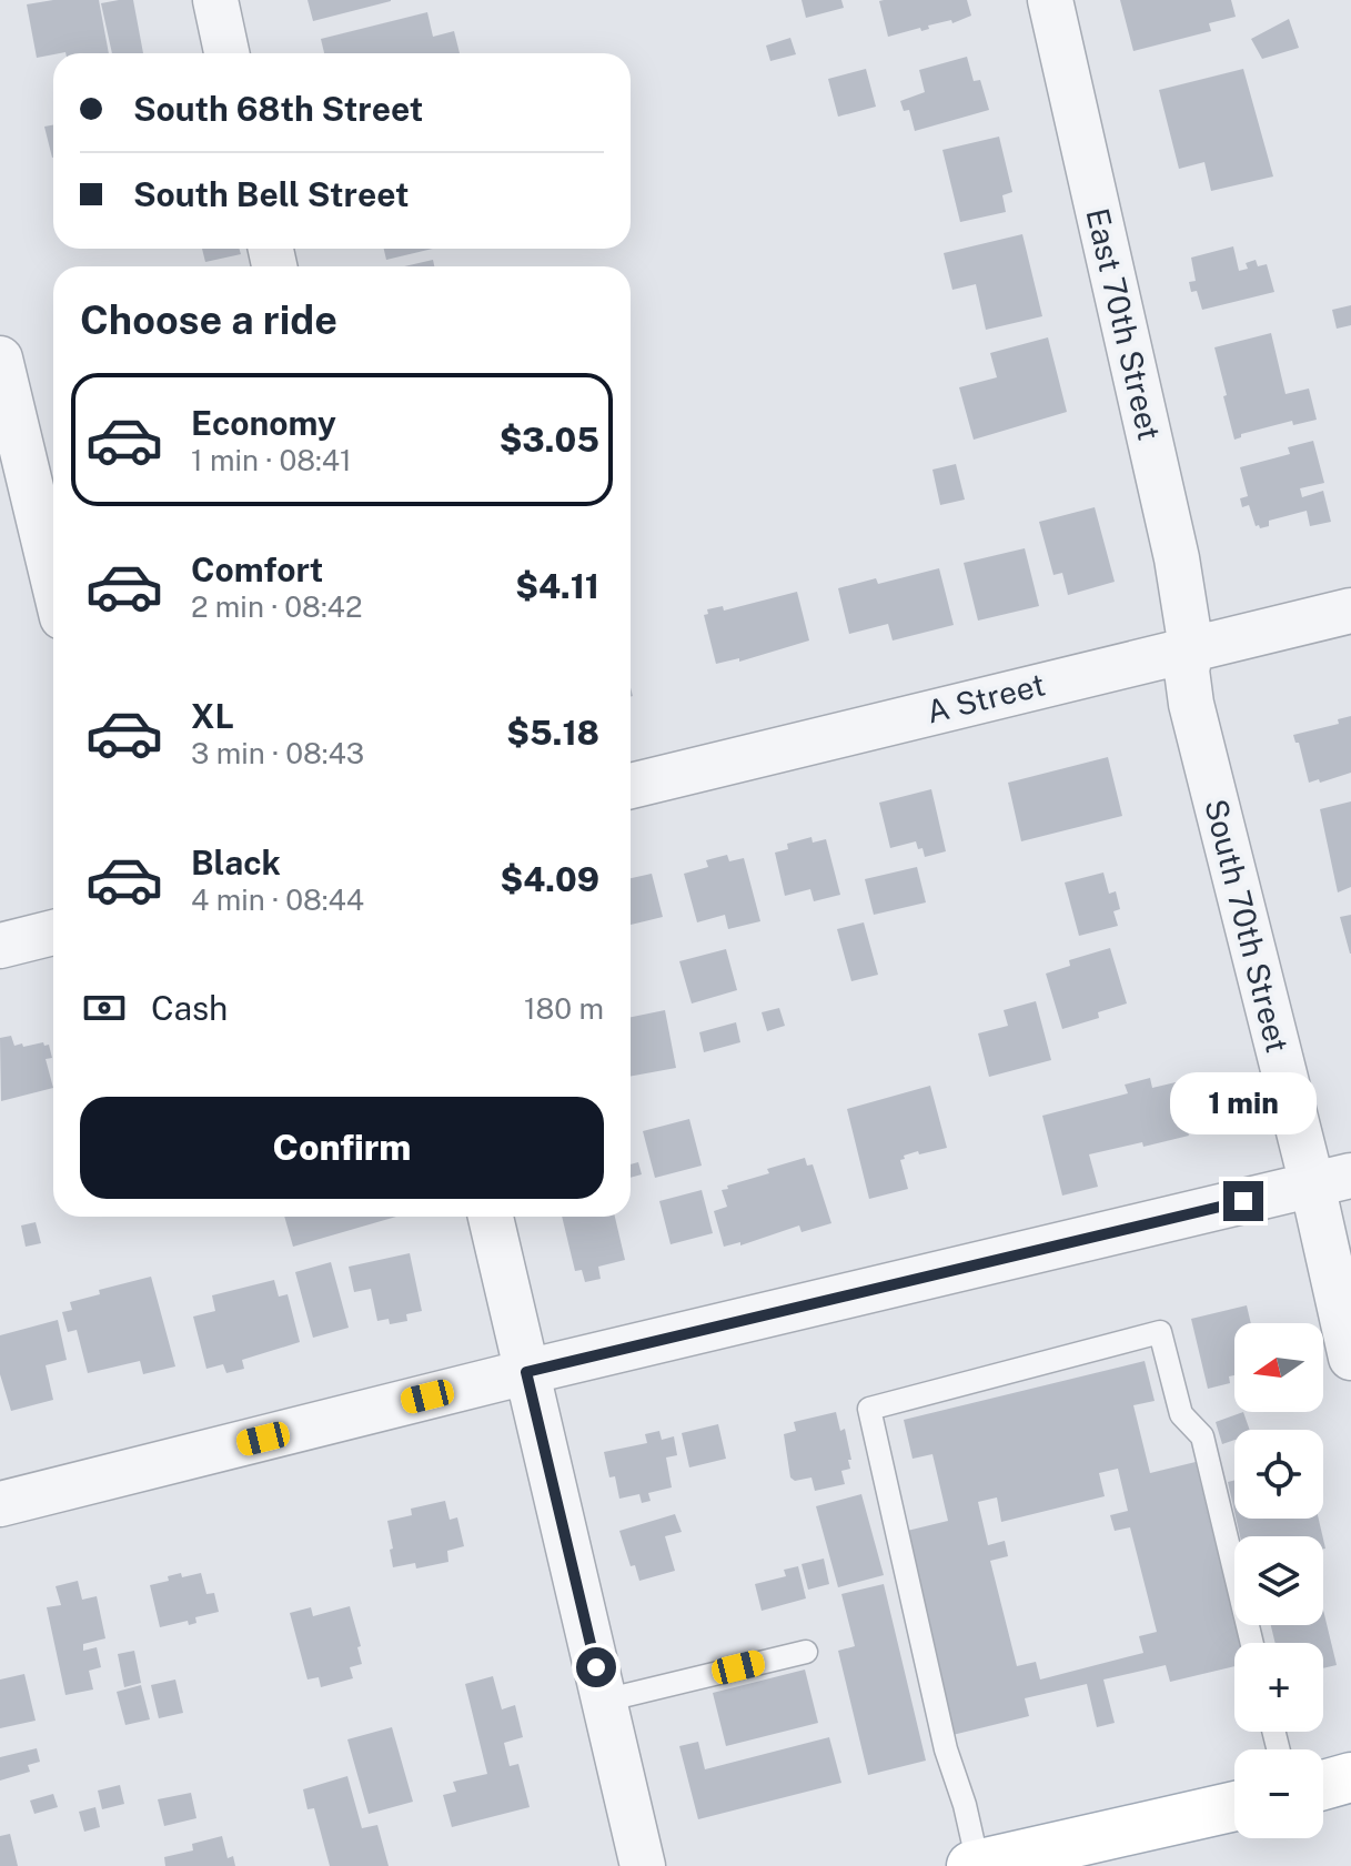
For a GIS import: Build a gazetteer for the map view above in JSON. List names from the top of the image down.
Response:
{
  "streets": {
    "street": ["East 70th Street", "A Street", "South 70th Street"]
  },
  "crossings": [
    ["East 70th Street", "A Street"],
    ["East 70th Street", "South 70th Street"],
    ["A Street", "South 70th Street"]
  ],
  "north": "left",
  "page": {
    "banner": ["South 68th Street", "South Bell Street"],
    "heading": "Choose a ride",
    "list": [
      {
        "name": "Economy",
        "note": "1 min · 08:41",
        "value": "$3.05"
      },
      {
        "name": "Comfort",
        "note": "2 min · 08:42",
        "value": "$4.11"
      },
      {
        "name": "XL",
        "note": "3 min · 08:43",
        "value": "$5.18"
      },
      {
        "name": "Black",
        "note": "4 min · 08:44",
        "value": "$4.09"
      }
    ],
    "pay": ["Cash", "180 m"],
    "bubble": "1 min",
    "buttons": "Confirm",
    "map_buttons": ["+", "−"]
  }
}
